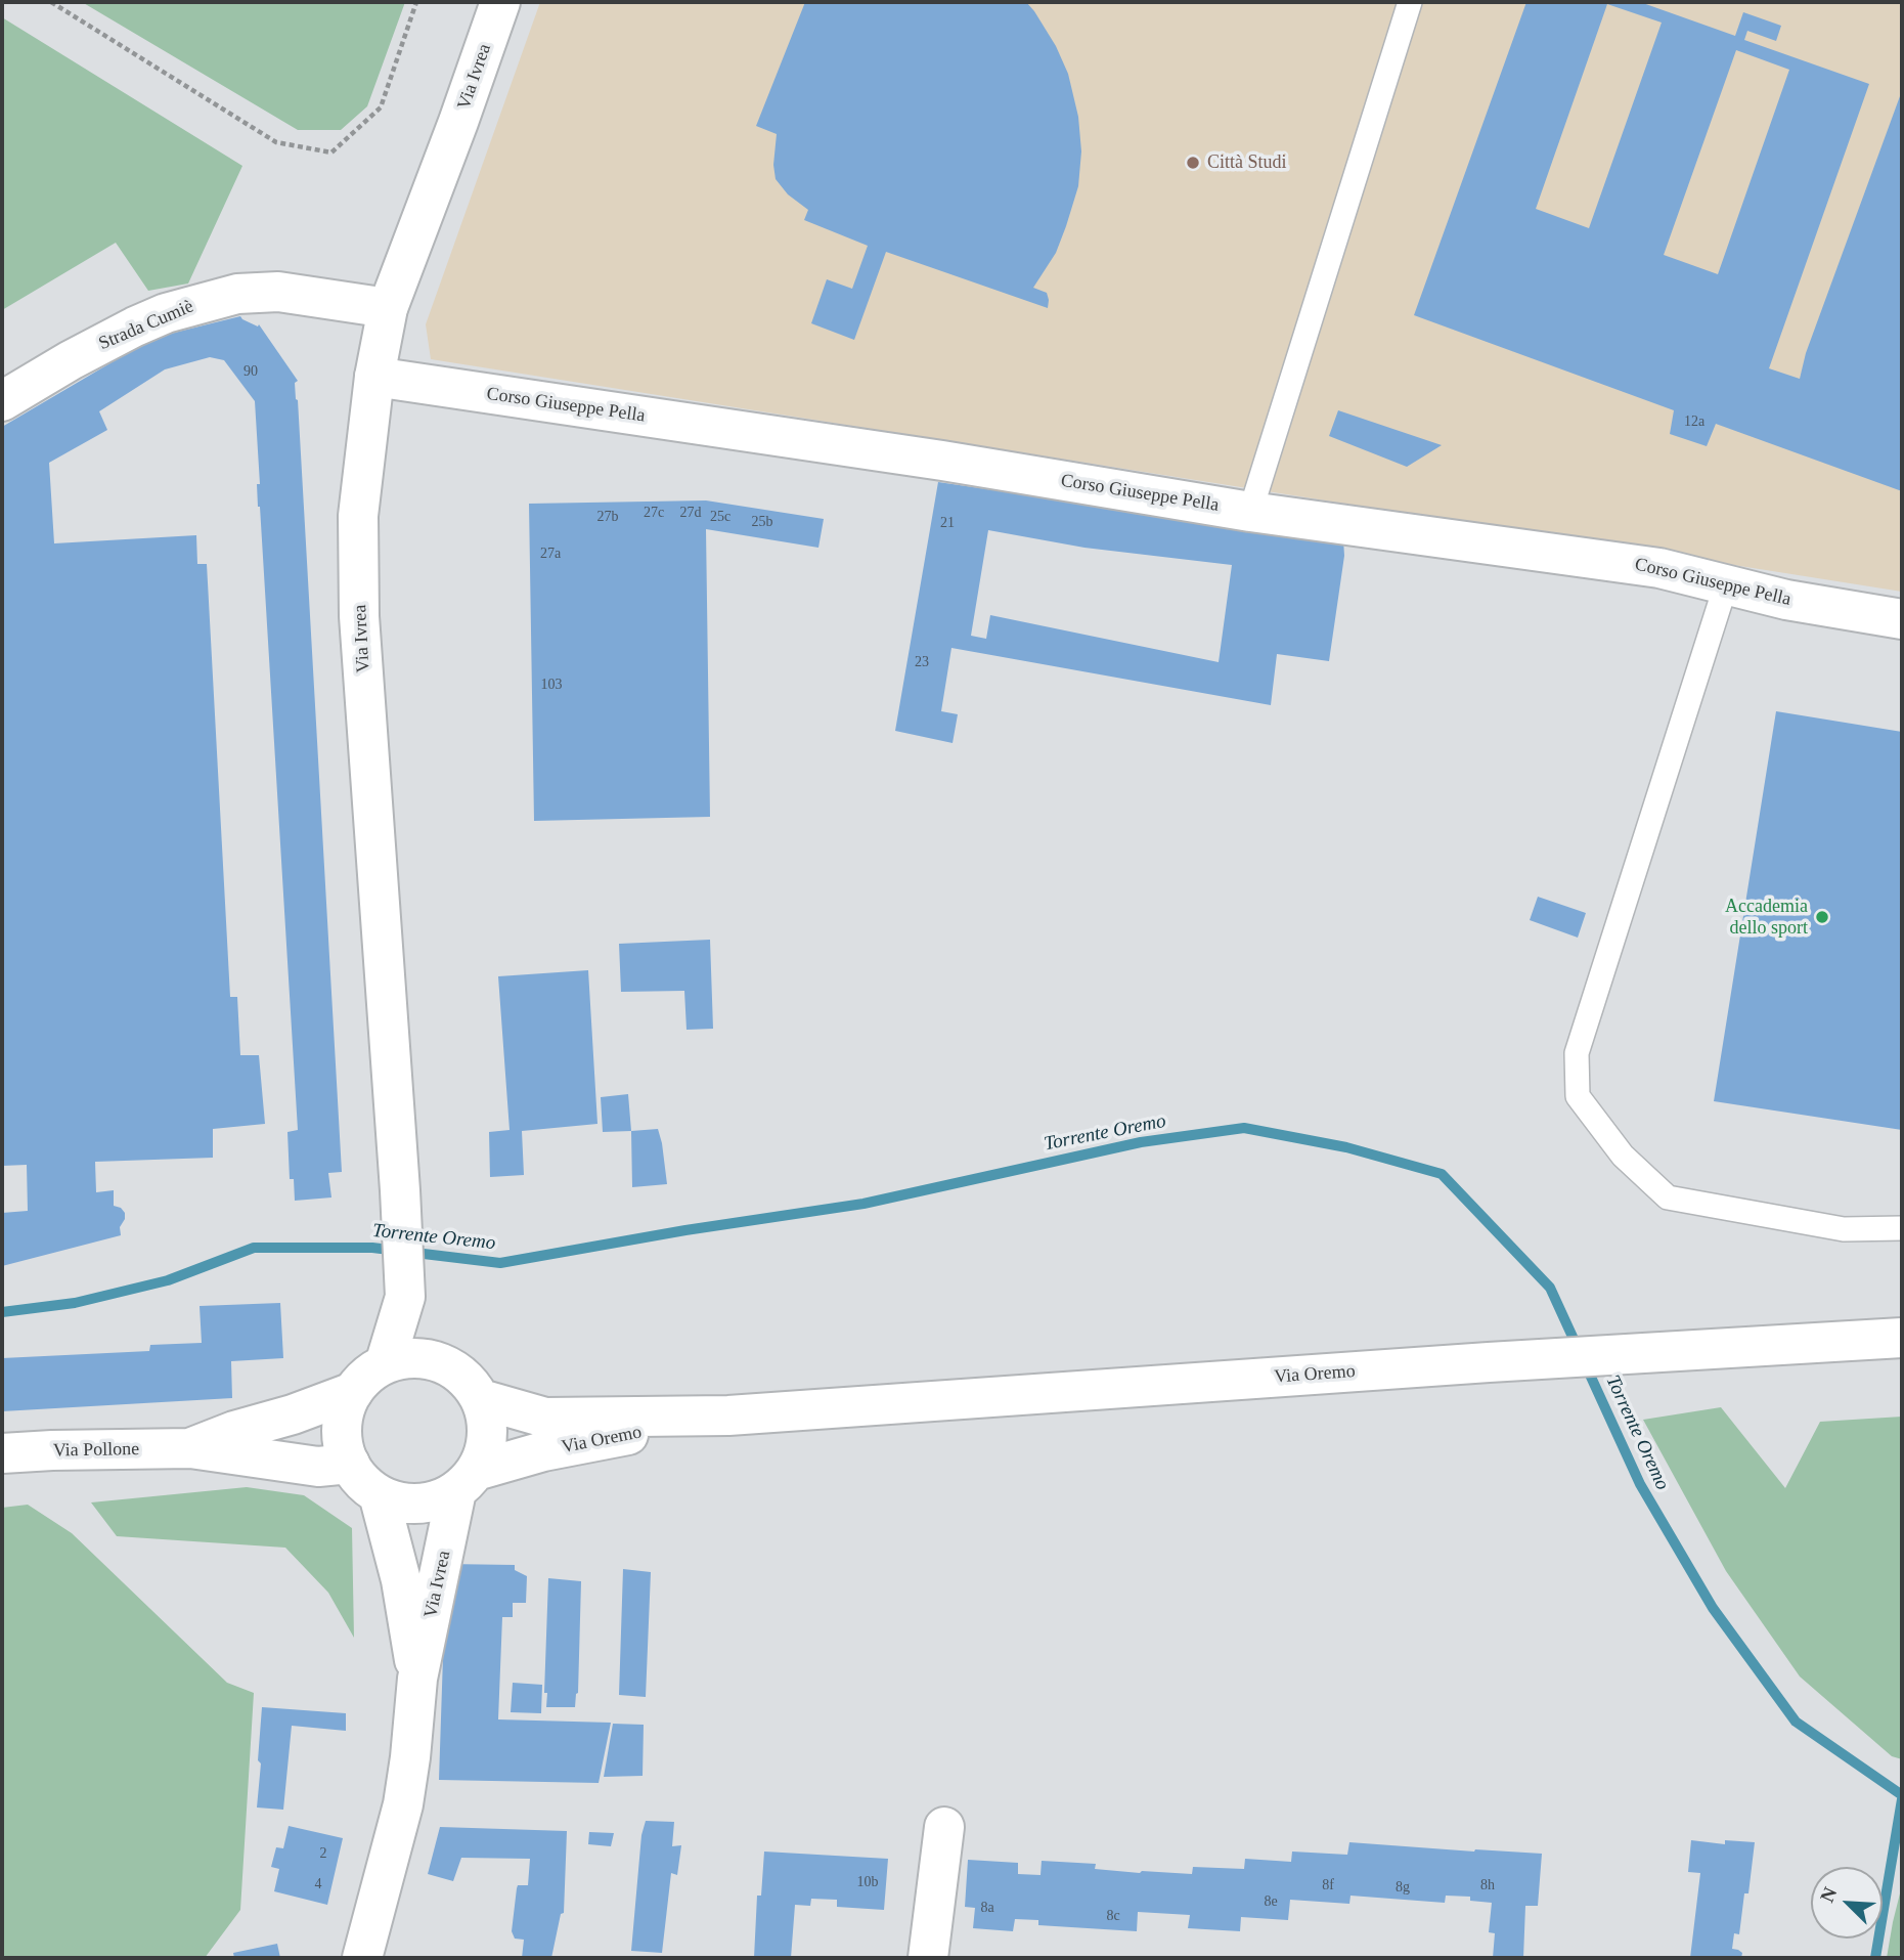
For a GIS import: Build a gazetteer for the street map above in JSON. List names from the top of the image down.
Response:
{
  "streets": {
    "main road": [
      "Via Ivrea",
      "Strada Cumiè",
      "Corso Giuseppe Pella",
      "Via Oremo",
      "Via Pollone"
    ]
  },
  "crossings": [
    ["Via Ivrea", "Strada Cumiè"],
    ["Via Ivrea", "Corso Giuseppe Pella"],
    ["Via Ivrea", "Via Oremo"],
    ["Via Ivrea", "Via Pollone"],
    ["Via Oremo", "Via Pollone"]
  ],
  "water": ["Torrente Oremo"],
  "places": ["Città Studi", "Accademia dello sport"],
  "house_numbers": [
    "90",
    "12a",
    "27c",
    "27d",
    "27b",
    "25c",
    "25b",
    "21",
    "27a",
    "23",
    "103",
    "2",
    "10b",
    "4",
    "8f",
    "8h",
    "8g",
    "8e",
    "8a",
    "8c"
  ],
  "north": "top left"
}
